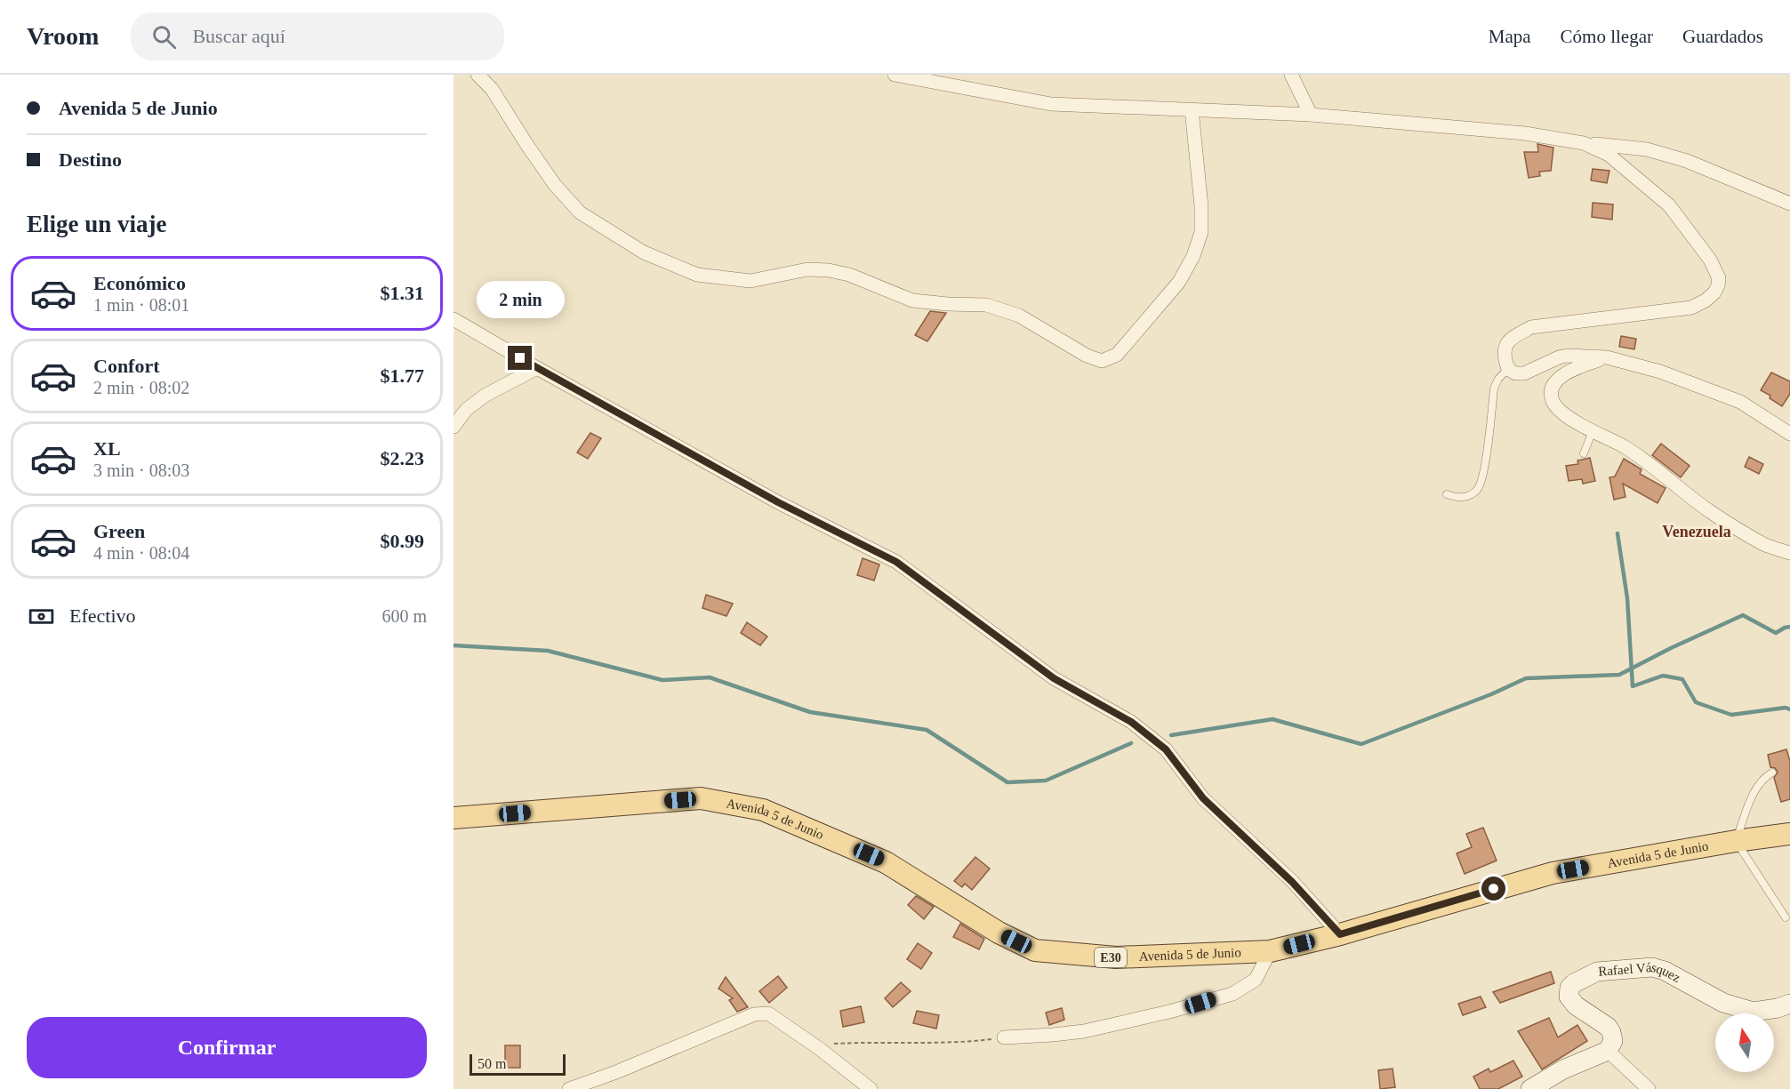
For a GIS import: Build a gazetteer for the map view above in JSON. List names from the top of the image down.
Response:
{
  "streets": {
    "main road": ["Avenida 5 de Junio", "E30"],
    "street": ["Rafael Vásquez"]
  },
  "districts": ["Venezuela"],
  "scale_bar": "50 m",
  "north": "top",
  "page": {
    "header": "Vroom",
    "search": "Buscar aquí",
    "nav": ["Mapa", "Cómo llegar", "Guardados"],
    "banner": ["Avenida 5 de Junio", "Destino"],
    "heading": "Elige un viaje",
    "list": [
      {
        "name": "Económico",
        "note": "1 min · 08:01",
        "value": "$1.31"
      },
      {
        "name": "Confort",
        "note": "2 min · 08:02",
        "value": "$1.77"
      },
      {
        "name": "XL",
        "note": "3 min · 08:03",
        "value": "$2.23"
      },
      {
        "name": "Green",
        "note": "4 min · 08:04",
        "value": "$0.99"
      }
    ],
    "bubble": "2 min",
    "pay": ["Efectivo", "600 m"],
    "buttons": "Confirmar",
    "scale": "50 m"
  }
}
